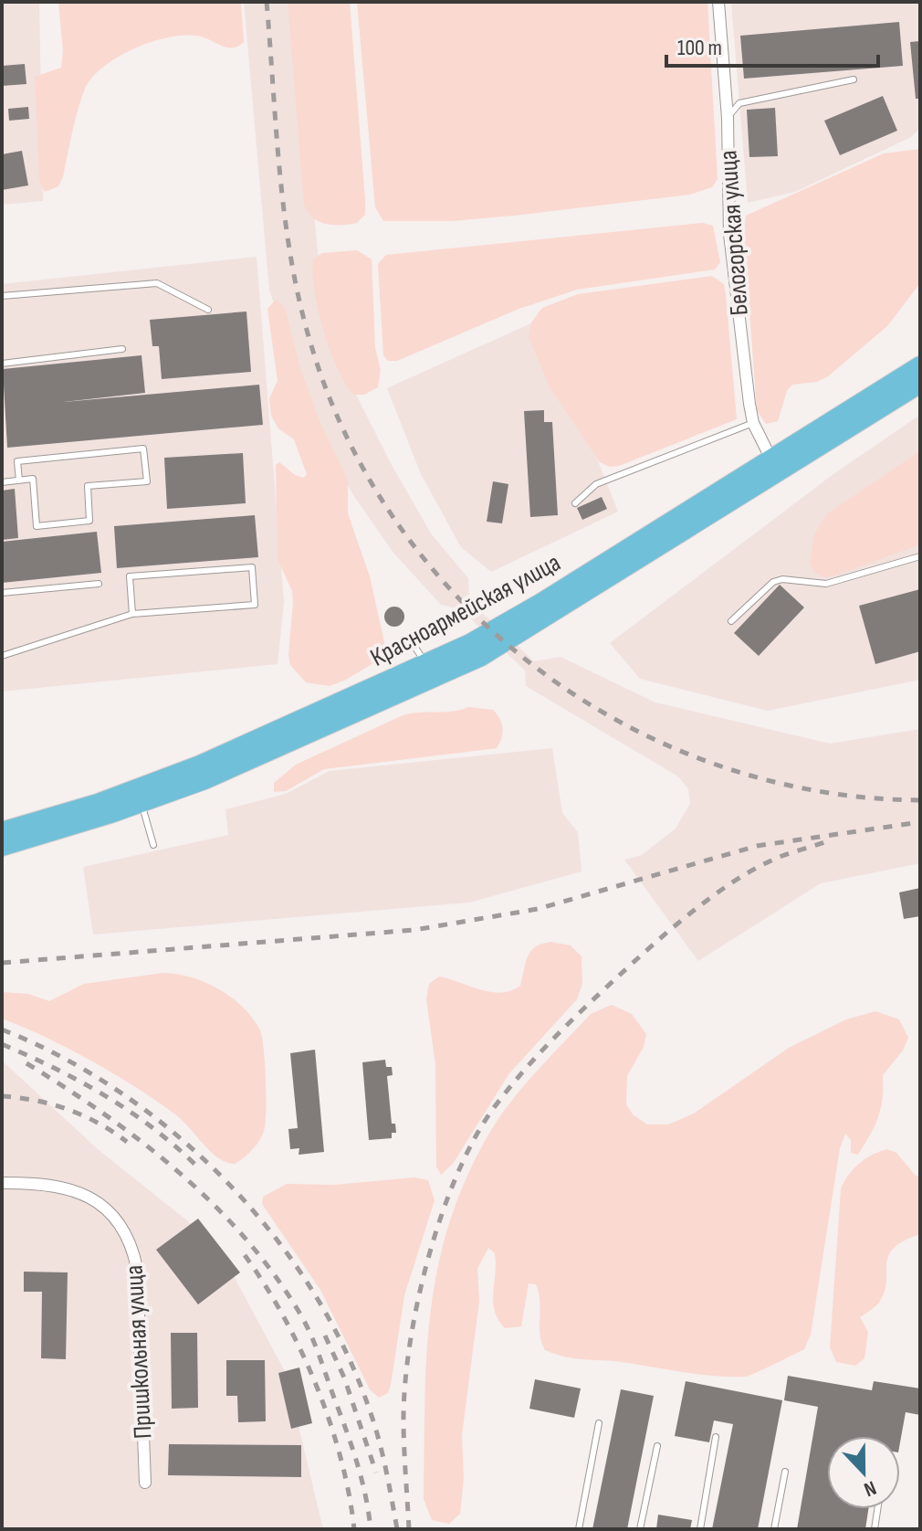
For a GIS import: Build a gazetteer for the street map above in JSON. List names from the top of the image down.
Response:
{
  "streets": {
    "main road": ["Красноармейская улица"],
    "street": ["Белогорская улица", "Пришкольная улица"]
  },
  "crossings": [
    ["Белогорская улица", "Красноармейская улица"]
  ],
  "scale_bar": "100 m",
  "north": "bottom"
}
